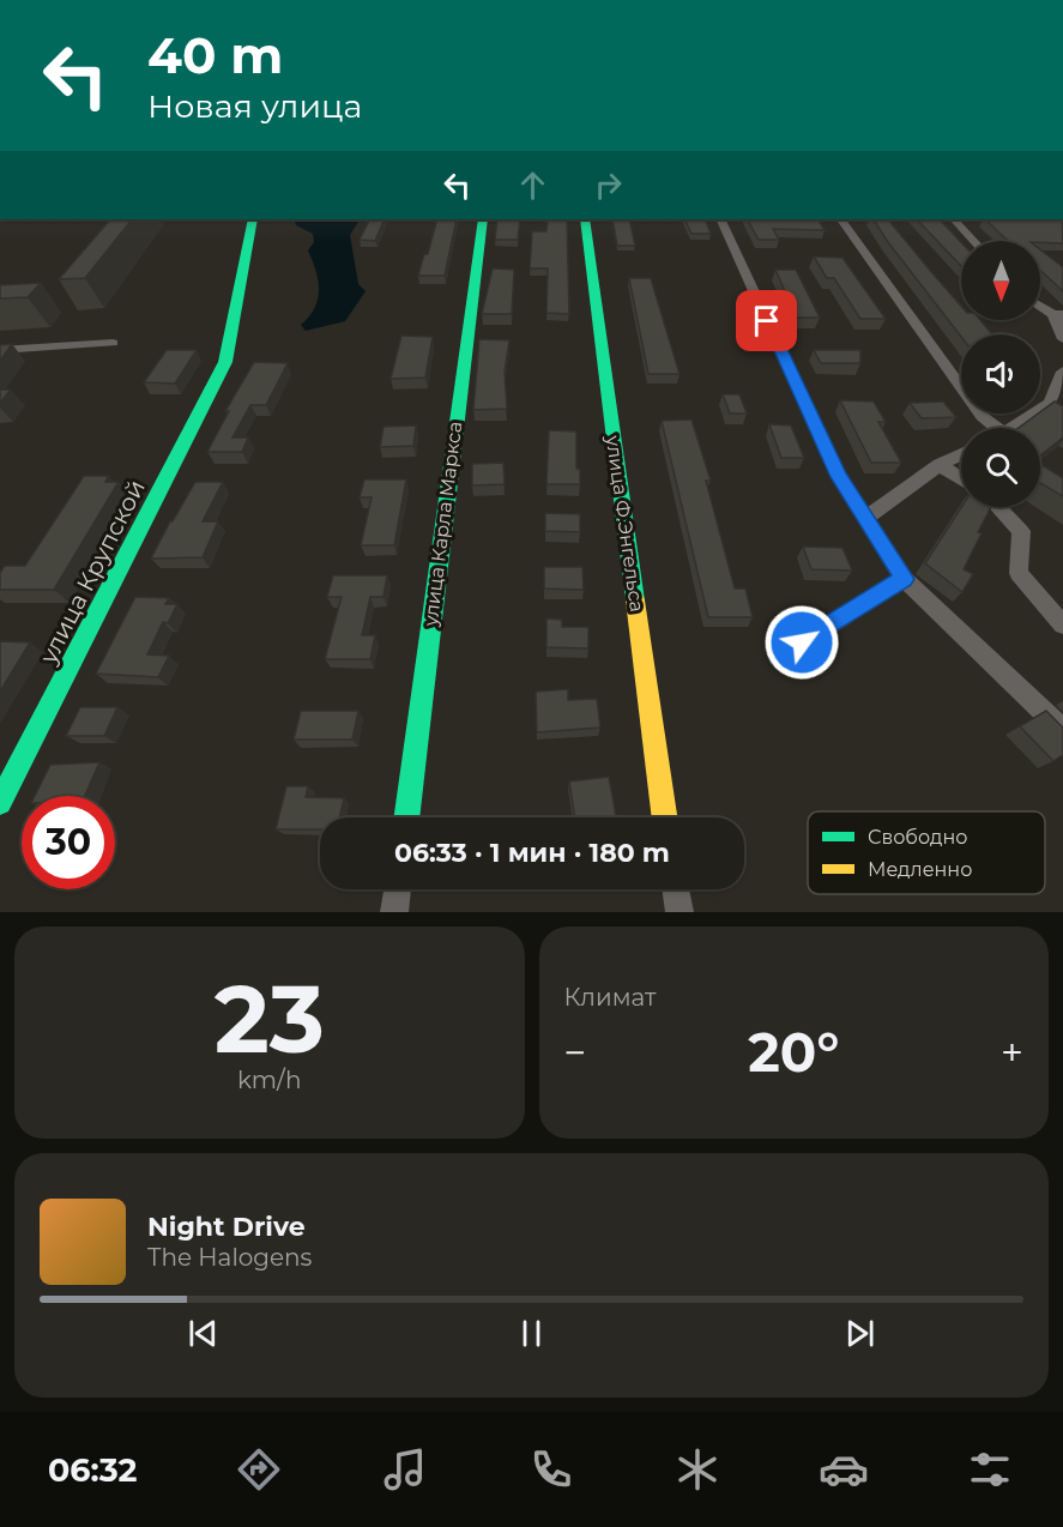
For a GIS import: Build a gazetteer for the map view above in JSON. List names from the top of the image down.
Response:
{
  "streets": {
    "street": ["улица Карла Маркса", "улица Ф.Энгельса", "улица Крупской"]
  },
  "legend": ["Свободно", "Медленно"],
  "north": "bottom",
  "page": {
    "turn": ["40 m", "Новая улица"],
    "limit": "30",
    "trip": "06:33 · 1 мин · 180 m",
    "tile": [
      ["23", "km/h"],
      "Климат"
    ],
    "heat": ["−", "20°", "+"],
    "song": ["Night Drive", "The Halogens"],
    "tabs": "06:32"
  }
}
